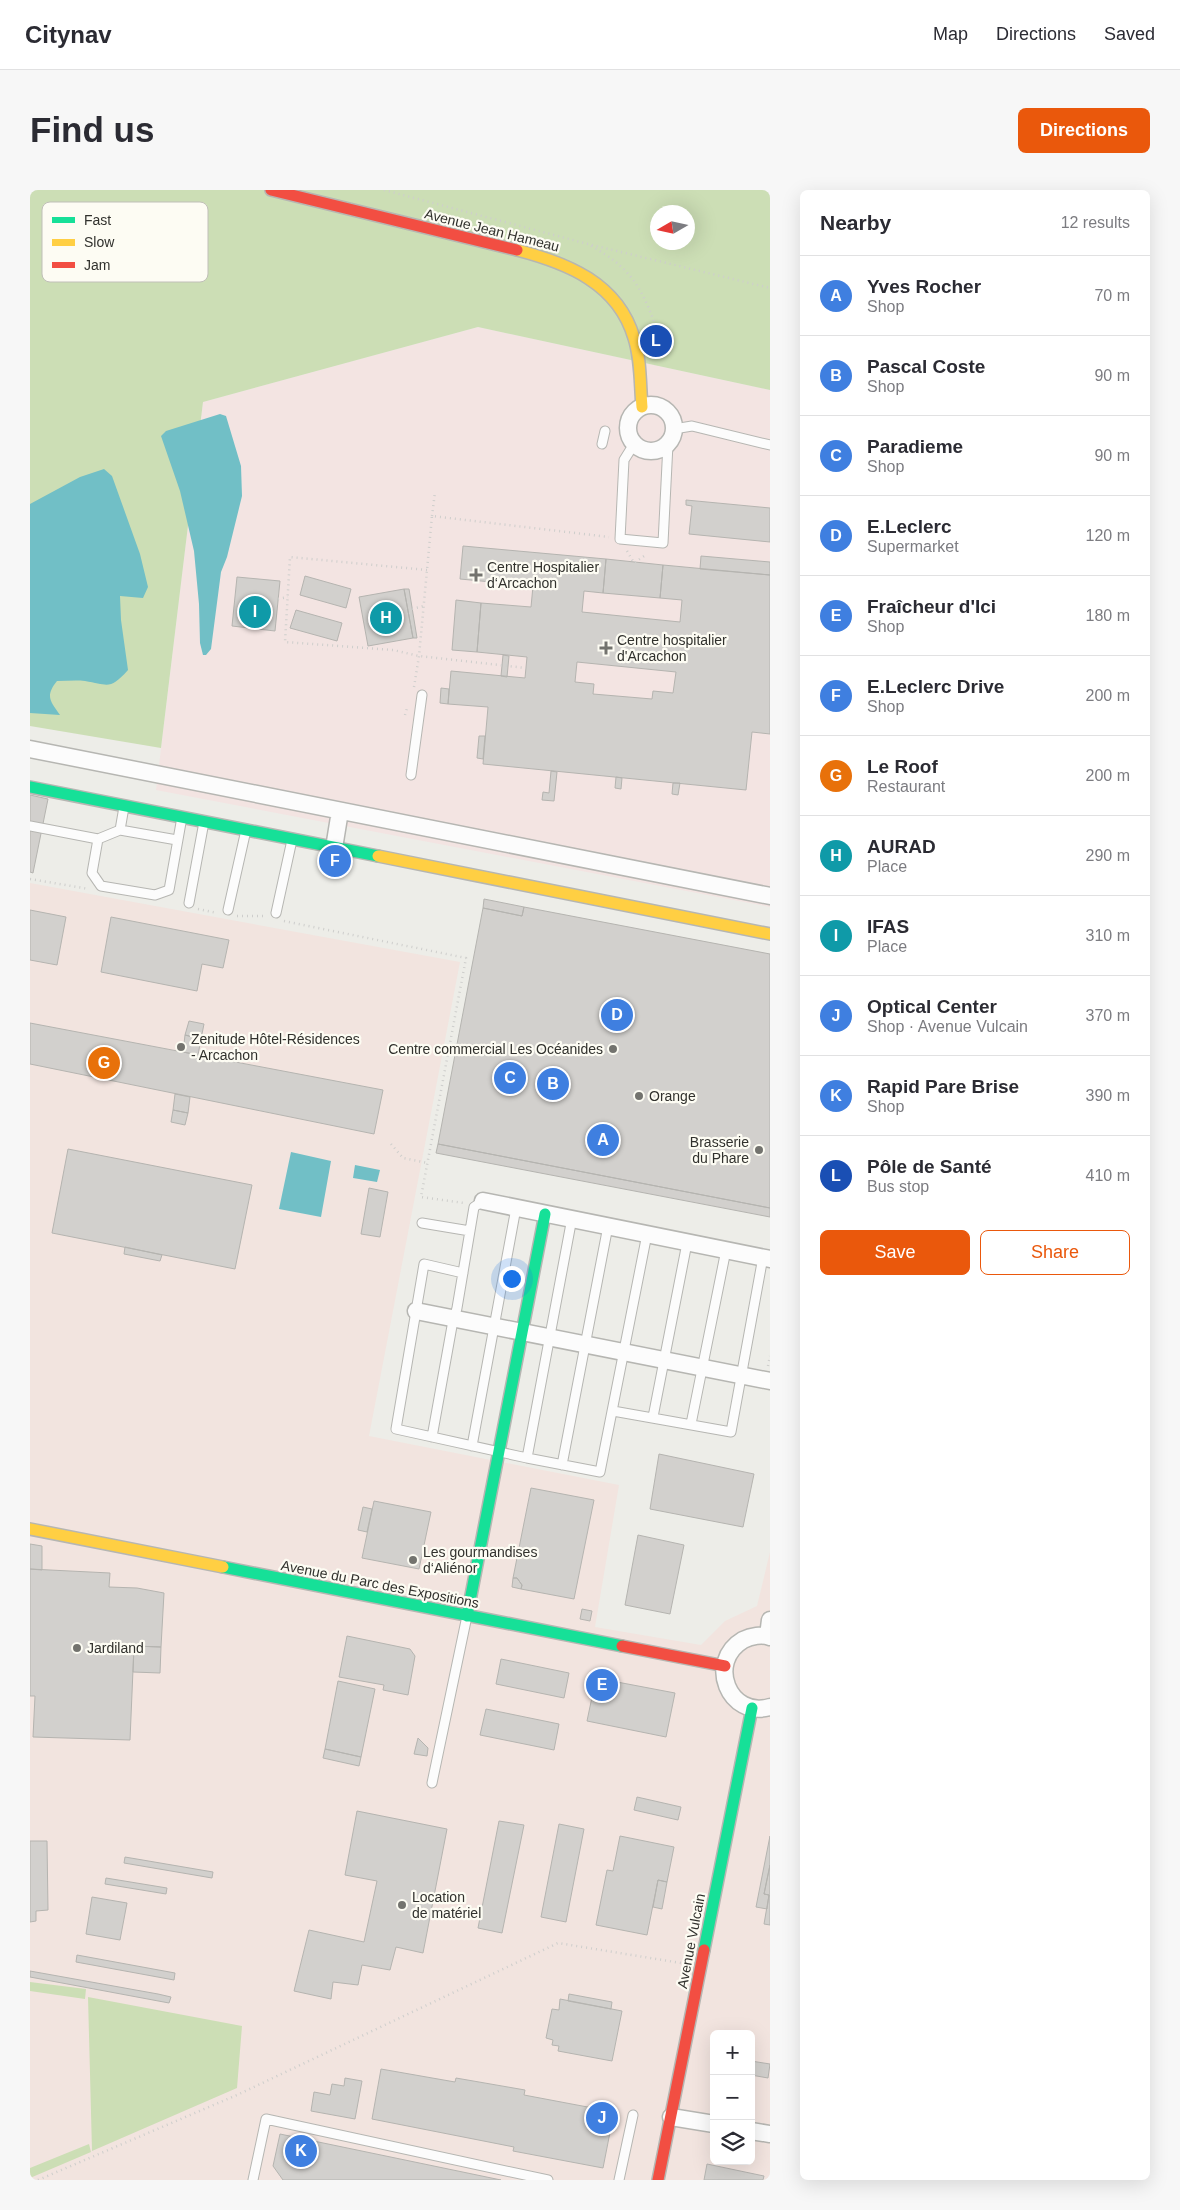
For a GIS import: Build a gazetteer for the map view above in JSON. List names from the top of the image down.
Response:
{
  "streets": {
    "street": ["Avenue Jean Hameau", "Avenue du Parc des Expositions", "Avenue Vulcain"]
  },
  "places": {
    "health": ["Centre Hospitalier d‘Arcachon", "Centre hospitalier d'Arcachon"],
    "other": [
      "Zenitude Hôtel-Résidences - Arcachon",
      "Centre commercial Les Océanides",
      "Orange",
      "Brasserie du Phare",
      "Les gourmandises d‘Aliénor",
      "Jardiland",
      "Location de matériel"
    ]
  },
  "legend": ["Fast", "Slow", "Jam"],
  "north": "left",
  "page": {
    "header": "Citynav",
    "nav": ["Map", "Directions", "Saved"],
    "buttons": [
      "Directions",
      ["Save", "Share"]
    ],
    "title": "Find us",
    "heading": ["Nearby", "12 results"],
    "list": [
      {
        "mark": "A",
        "name": "Yves Rocher",
        "note": "Shop",
        "value": "70 m"
      },
      {
        "mark": "B",
        "name": "Pascal Coste",
        "note": "Shop",
        "value": "90 m"
      },
      {
        "mark": "C",
        "name": "Paradieme",
        "note": "Shop",
        "value": "90 m"
      },
      {
        "mark": "D",
        "name": "E.Leclerc",
        "note": "Supermarket",
        "value": "120 m"
      },
      {
        "mark": "E",
        "name": "Fraîcheur d'Ici",
        "note": "Shop",
        "value": "180 m"
      },
      {
        "mark": "F",
        "name": "E.Leclerc Drive",
        "note": "Shop",
        "value": "200 m"
      },
      {
        "mark": "G",
        "name": "Le Roof",
        "note": "Restaurant",
        "value": "200 m"
      },
      {
        "mark": "H",
        "name": "AURAD",
        "note": "Place",
        "value": "290 m"
      },
      {
        "mark": "I",
        "name": "IFAS",
        "note": "Place",
        "value": "310 m"
      },
      {
        "mark": "J",
        "name": "Optical Center",
        "note": "Shop · Avenue Vulcain",
        "value": "370 m"
      },
      {
        "mark": "K",
        "name": "Rapid Pare Brise",
        "note": "Shop",
        "value": "390 m"
      },
      {
        "mark": "L",
        "name": "Pôle de Santé",
        "note": "Bus stop",
        "value": "410 m"
      }
    ],
    "pins": [
      "L",
      "I",
      "H",
      "F",
      "D",
      "G",
      "C",
      "B",
      "A",
      "E",
      "J",
      "K"
    ],
    "map_buttons": ["+", "−"]
  }
}
